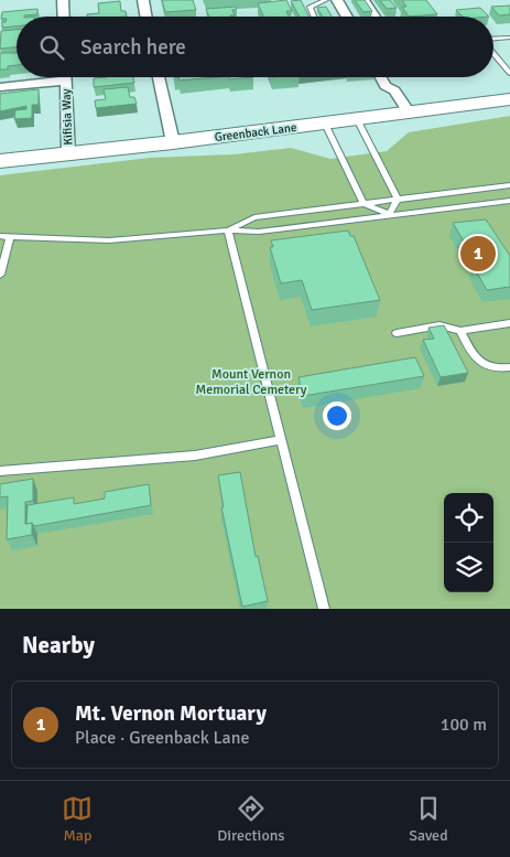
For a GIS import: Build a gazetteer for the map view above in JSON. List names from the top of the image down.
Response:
{
  "streets": {
    "main road": ["Greenback Lane"],
    "street": ["Kifisia Way"]
  },
  "crossings": [
    ["Kifisia Way", "Greenback Lane"]
  ],
  "parks": ["Mount Vernon Memorial Cemetery"],
  "page": {
    "search": "Search here",
    "pins": "1",
    "heading": "Nearby",
    "list": [
      {
        "mark": "1",
        "name": "Mt. Vernon Mortuary",
        "note": "Place · Greenback Lane",
        "value": "100 m"
      }
    ],
    "nav": ["Map", "Directions", "Saved"]
  }
}
